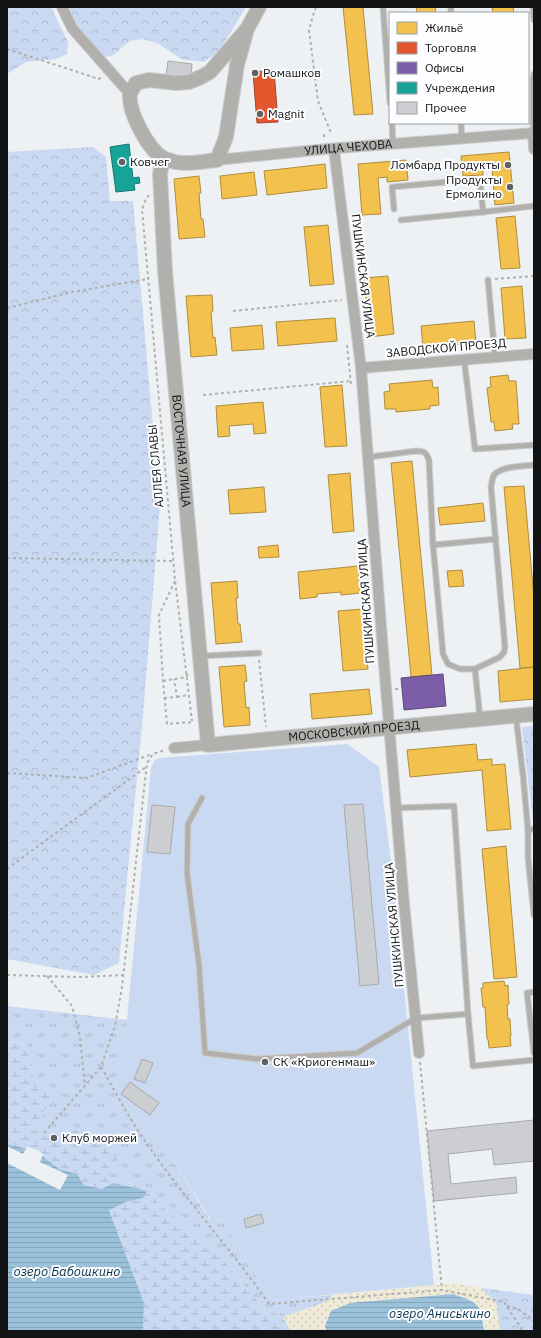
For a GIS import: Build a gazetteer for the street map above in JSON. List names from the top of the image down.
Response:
{
  "streets": {
    "street": [
      "УЛИЦА ЧЕХОВА",
      "ПУШКИНСКАЯ УЛИЦА",
      "ЗАВОДСКОЙ ПРОЕЗД",
      "ВОСТОЧНАЯ УЛИЦА",
      "МОСКОВСКИЙ ПРОЕЗД"
    ],
    "path": ["АЛЛЕЯ СЛАВЫ"]
  },
  "crossings": [
    ["УЛИЦА ЧЕХОВА", "ПУШКИНСКАЯ УЛИЦА"],
    ["УЛИЦА ЧЕХОВА", "ВОСТОЧНАЯ УЛИЦА"],
    ["ПУШКИНСКАЯ УЛИЦА", "ЗАВОДСКОЙ ПРОЕЗД"],
    ["ПУШКИНСКАЯ УЛИЦА", "МОСКОВСКИЙ ПРОЕЗД"],
    ["ВОСТОЧНАЯ УЛИЦА", "МОСКОВСКИЙ ПРОЕЗД"]
  ],
  "water": ["озеро Бабошкино", "озеро Аниськино"],
  "places": [
    "Ромашков",
    "Magnit",
    "Ковчег",
    "Ломбард Продукты",
    "Продукты Ермолино",
    "СК «Криогенмаш»",
    "Клуб моржей"
  ],
  "legend": [
    "Жильё",
    "Торговля",
    "Офисы",
    "Учреждения",
    "Прочее"
  ]
}
